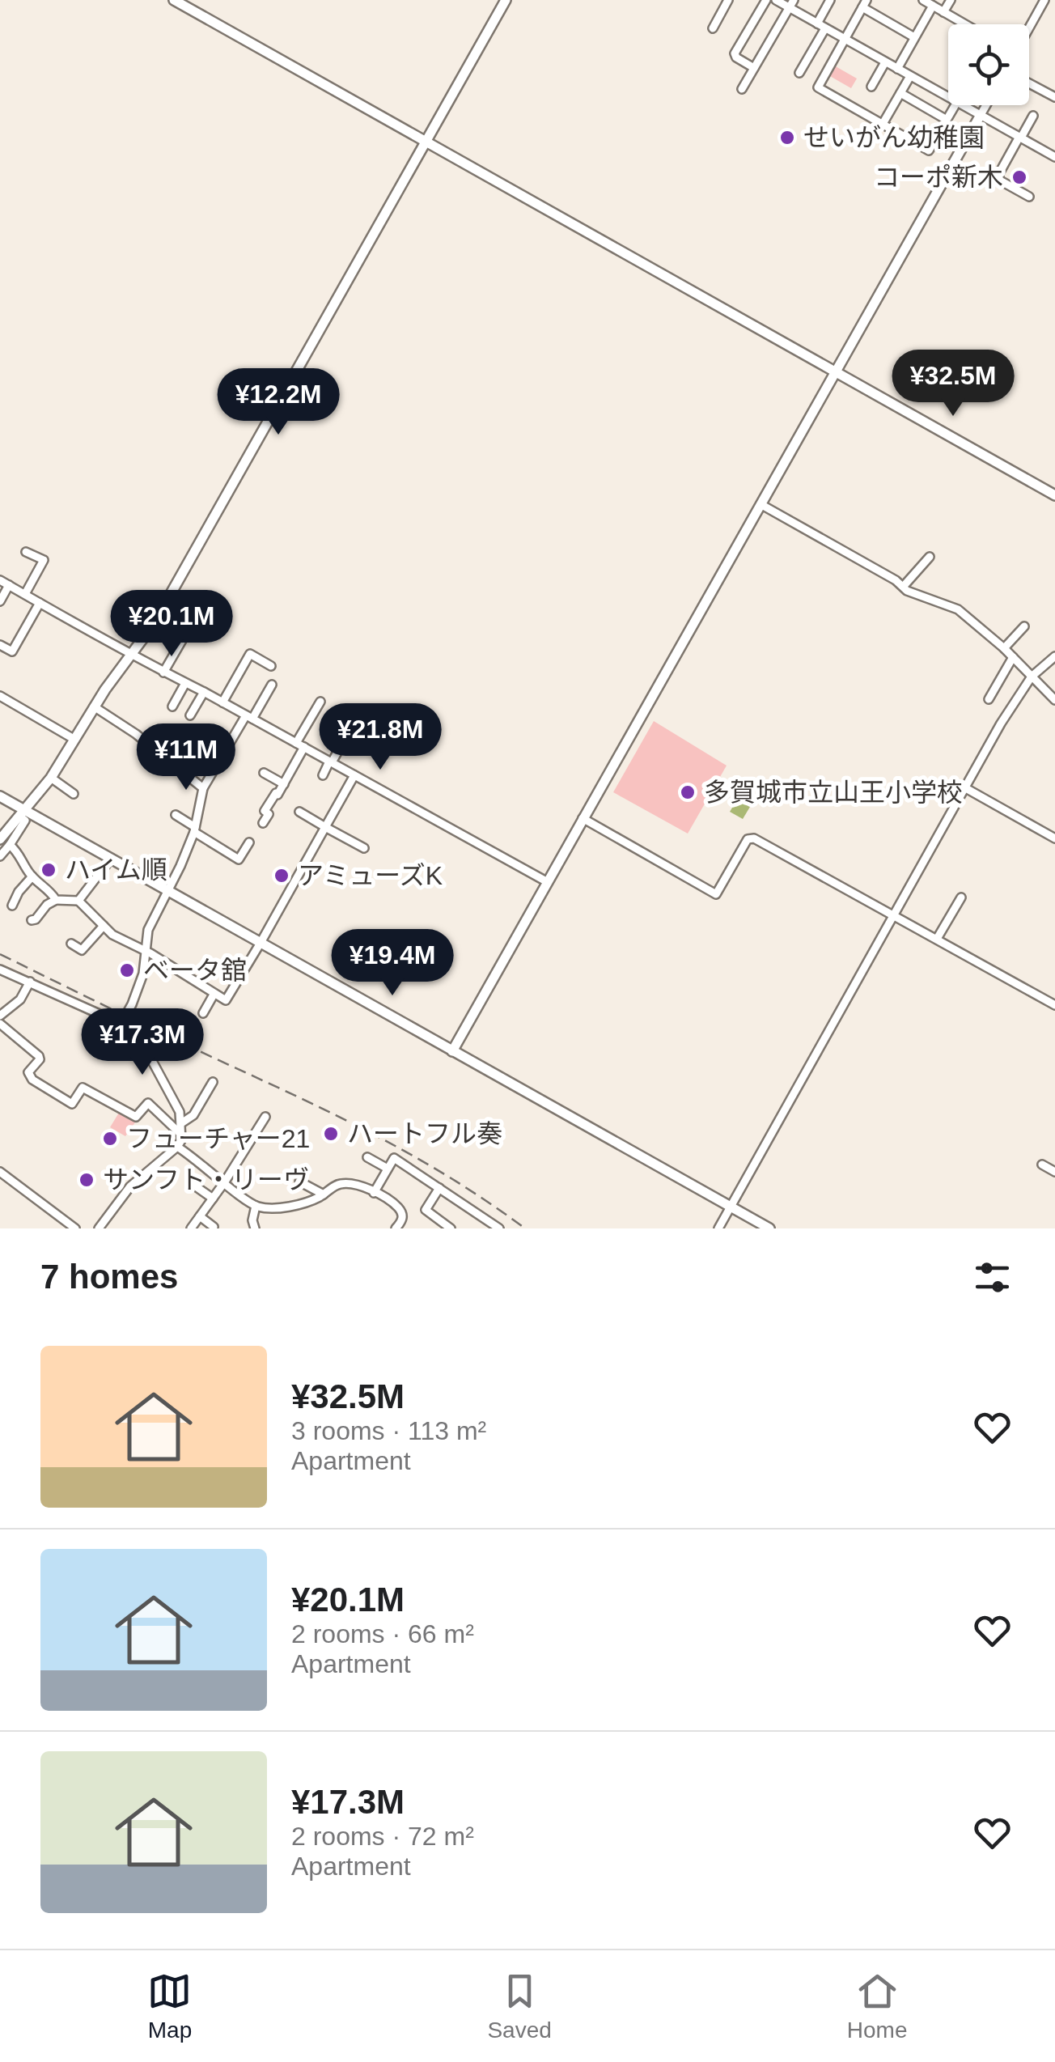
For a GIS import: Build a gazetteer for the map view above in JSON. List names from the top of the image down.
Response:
{
  "places": [
    "せいがん幼稚園",
    "コーポ新木",
    "多賀城市立山王小学校",
    "ハイム順",
    "アミューズK",
    "ベータ舘",
    "ハートフル奏",
    "フューチャー21",
    "サンフト・リーヴ"
  ],
  "page": {
    "price": [
      "¥32.5M",
      "¥12.2M",
      "¥20.1M",
      "¥21.8M",
      "¥11M",
      "¥19.4M",
      "¥17.3M"
    ],
    "heading": "7 homes",
    "list": [
      {
        "name": "¥32.5M",
        "note": "3 rooms · 113 m² · Apartment"
      },
      {
        "name": "¥20.1M",
        "note": "2 rooms · 66 m² · Apartment"
      },
      {
        "name": "¥17.3M",
        "note": "2 rooms · 72 m² · Apartment"
      }
    ],
    "tabs": ["Map", "Saved", "Home"]
  }
}
